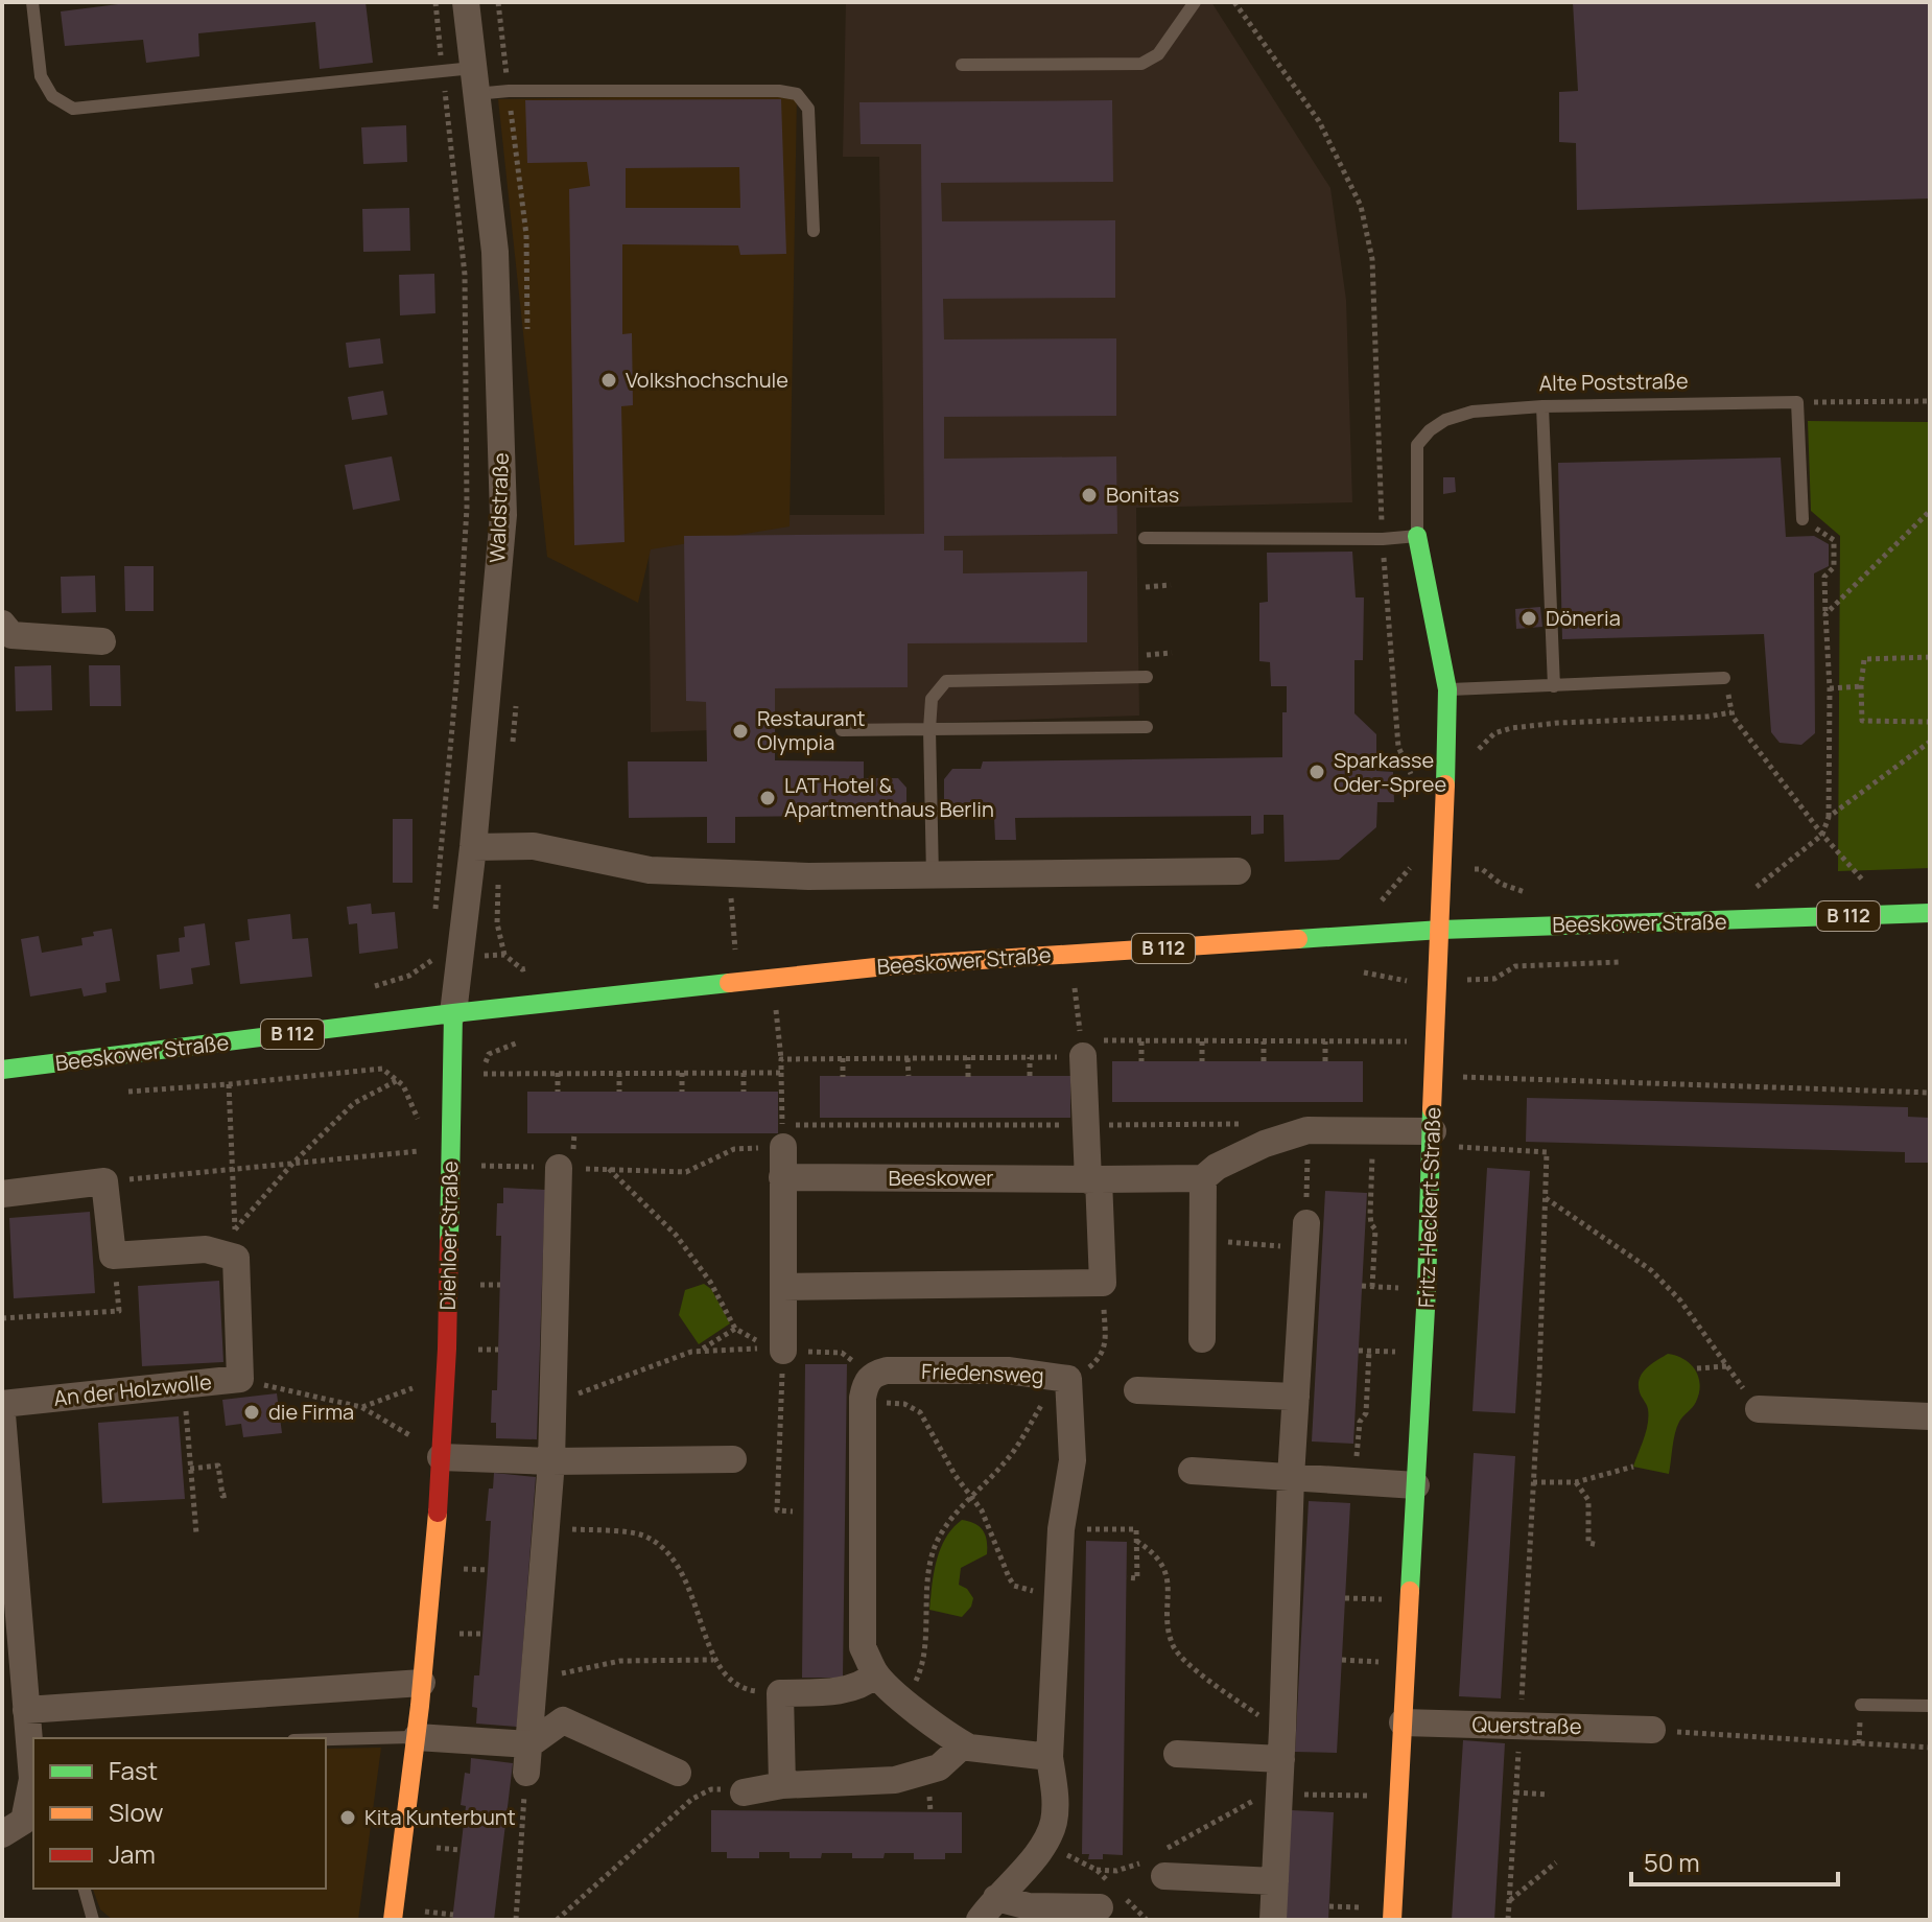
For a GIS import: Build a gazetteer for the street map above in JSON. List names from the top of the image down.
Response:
{
  "streets": {
    "street": [
      "Alte Poststraße",
      "Waldstraße",
      "B 112",
      "Beeskower Straße",
      "Beeskower",
      "Fritz-Heckert-Straße",
      "Diehloer Straße",
      "Friedensweg",
      "An der Holzwolle",
      "Querstraße"
    ]
  },
  "crossings": [
    ["Alte Poststraße", "Beeskower Straße"],
    ["Alte Poststraße", "Fritz-Heckert-Straße"],
    ["Waldstraße", "Beeskower Straße"],
    ["Waldstraße", "Diehloer Straße"],
    ["Beeskower Straße", "Fritz-Heckert-Straße"],
    ["Beeskower Straße", "Diehloer Straße"],
    ["Fritz-Heckert-Straße", "Querstraße"]
  ],
  "places": [
    "Volkshochschule",
    "Bonitas",
    "Döneria",
    "Restaurant Olympia",
    "Sparkasse Oder-Spree",
    "LAT Hotel & Apartmenthaus Berlin",
    "die Firma",
    "Kita Kunterbunt"
  ],
  "legend": ["Fast", "Slow", "Jam"],
  "scale_bar": "50 m"
}
